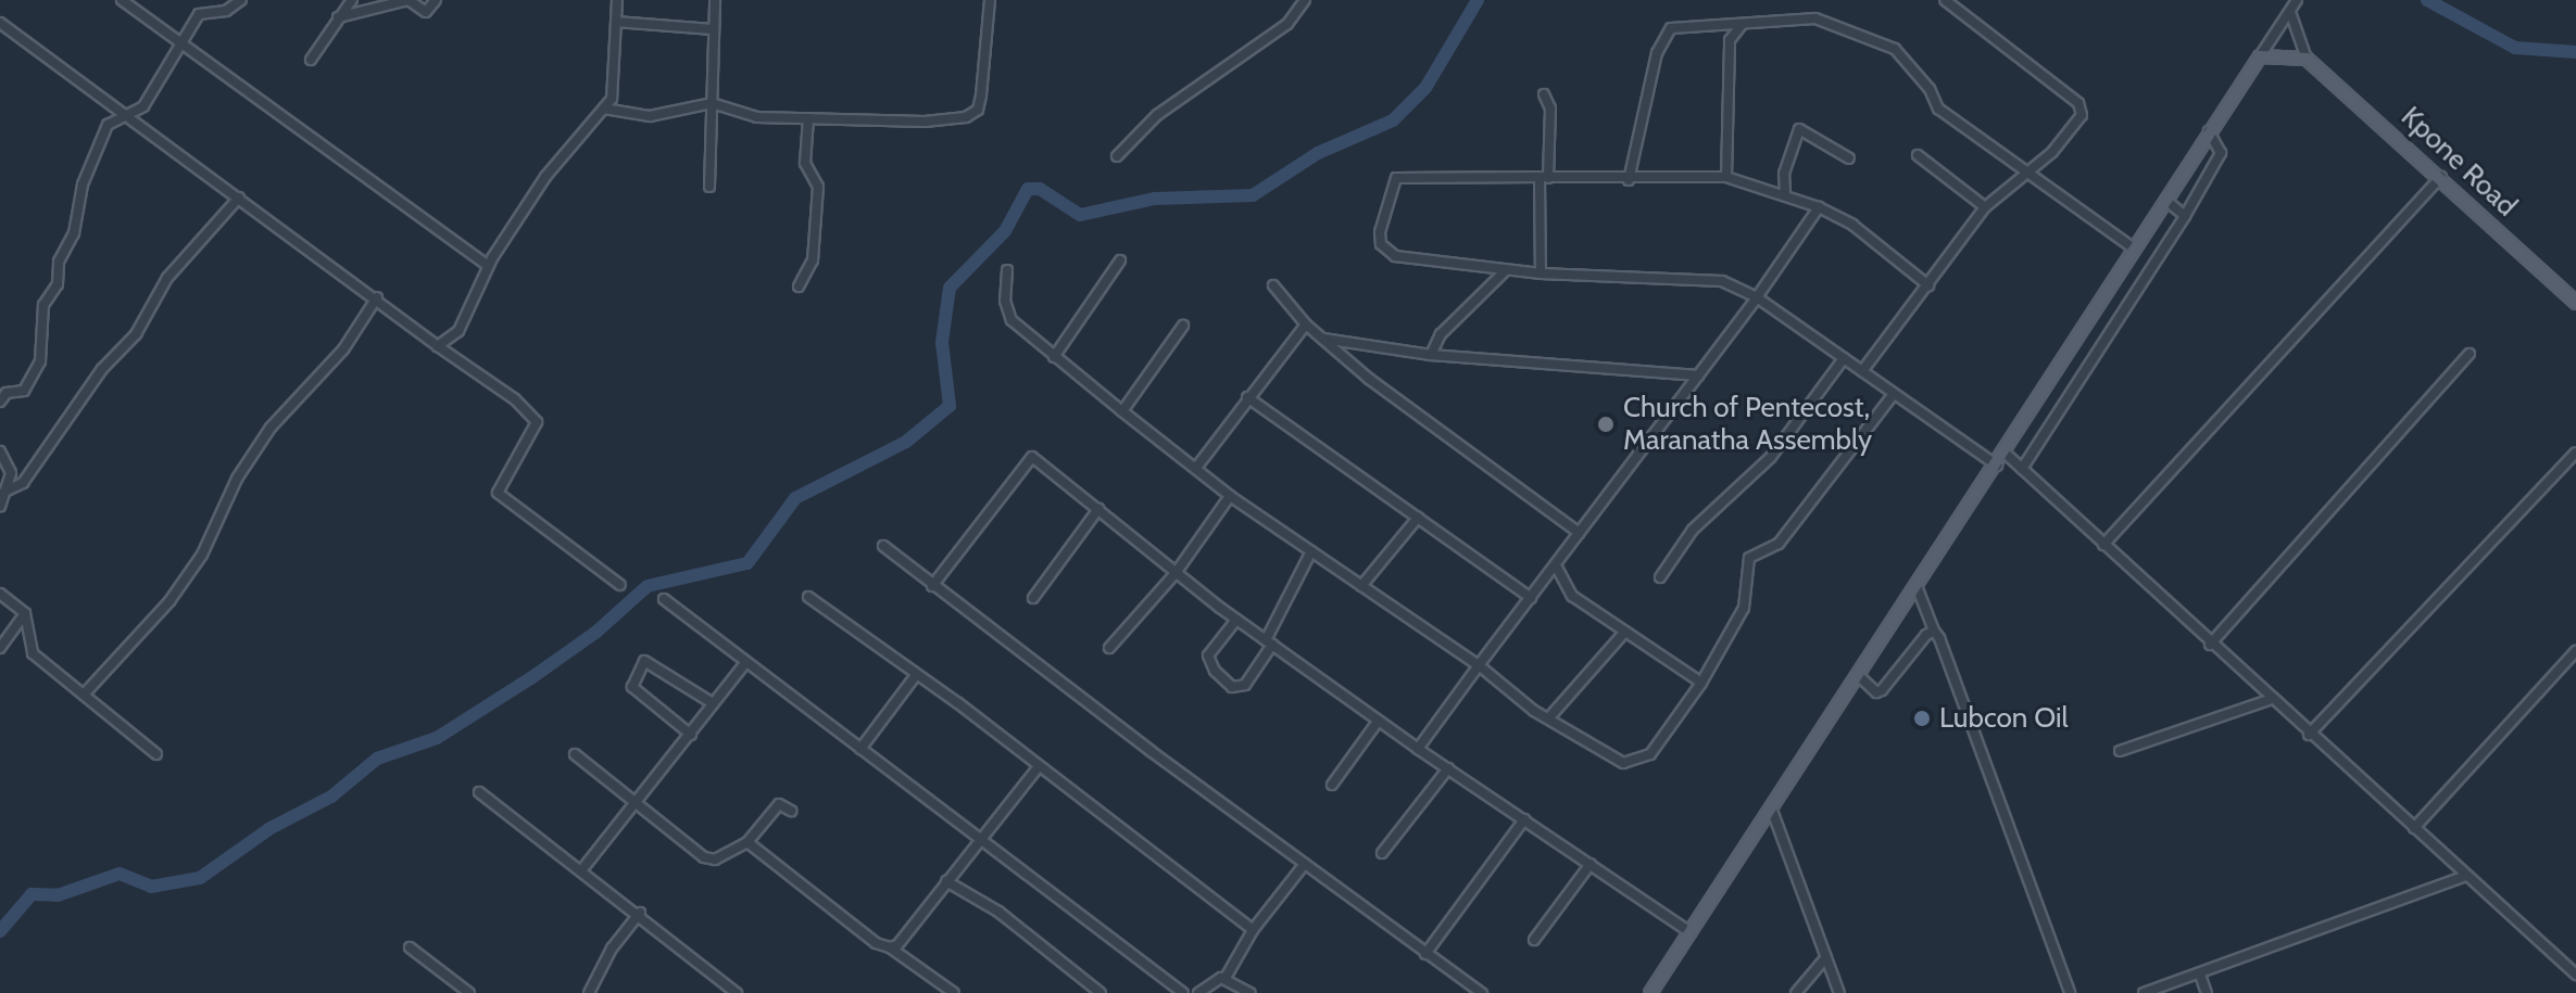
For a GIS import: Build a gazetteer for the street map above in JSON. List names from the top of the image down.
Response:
{
  "streets": {
    "main road": ["Kpone Road"]
  },
  "places": ["Church of Pentecost, Maranatha Assembly", "Lubcon Oil"]
}
